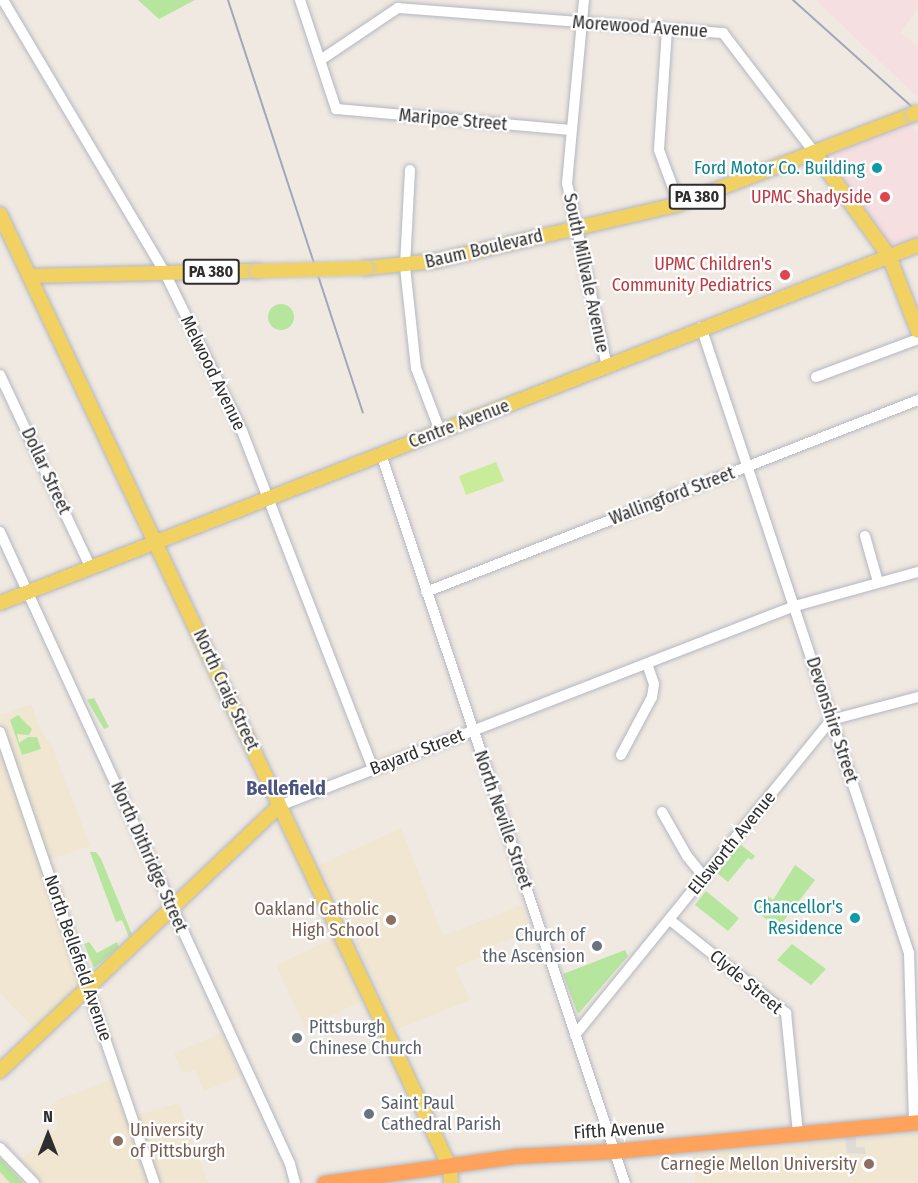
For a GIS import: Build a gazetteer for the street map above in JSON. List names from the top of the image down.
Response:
{
  "streets": {
    "highway": ["Fifth Avenue"],
    "main road": [
      "Morewood Avenue",
      "PA 380",
      "Baum Boulevard",
      "Centre Avenue",
      "North Craig Street",
      "Bayard Street"
    ],
    "street": [
      "Maripoe Street",
      "South Millvale Avenue",
      "Melwood Avenue",
      "Dollar Street",
      "Wallingford Street",
      "Devonshire Street",
      "North Neville Street",
      "Ellsworth Avenue",
      "North Dithridge Street",
      "North Bellefield Avenue",
      "Clyde Street"
    ]
  },
  "crossings": [
    ["Morewood Avenue", "Maripoe Street"],
    ["Morewood Avenue", "Baum Boulevard"],
    ["Morewood Avenue", "South Millvale Avenue"],
    ["Morewood Avenue", "Centre Avenue"],
    ["Maripoe Street", "South Millvale Avenue"],
    ["Baum Boulevard", "South Millvale Avenue"],
    ["Baum Boulevard", "Melwood Avenue"],
    ["Baum Boulevard", "North Craig Street"],
    ["South Millvale Avenue", "Centre Avenue"],
    ["Melwood Avenue", "Centre Avenue"],
    ["Melwood Avenue", "Bayard Street"],
    ["Centre Avenue", "Dollar Street"],
    ["Centre Avenue", "North Craig Street"],
    ["Centre Avenue", "Devonshire Street"],
    ["Centre Avenue", "North Neville Street"],
    ["Centre Avenue", "North Dithridge Street"],
    ["Wallingford Street", "Devonshire Street"],
    ["Wallingford Street", "North Neville Street"],
    ["North Craig Street", "Bayard Street"],
    ["North Craig Street", "Fifth Avenue"],
    ["Devonshire Street", "Bayard Street"],
    ["Devonshire Street", "Ellsworth Avenue"],
    ["Devonshire Street", "Fifth Avenue"],
    ["Bayard Street", "North Neville Street"],
    ["Bayard Street", "North Dithridge Street"],
    ["Bayard Street", "North Bellefield Avenue"],
    ["North Neville Street", "Ellsworth Avenue"],
    ["North Neville Street", "Fifth Avenue"],
    ["Ellsworth Avenue", "Clyde Street"],
    ["Clyde Street", "Fifth Avenue"]
  ],
  "districts": ["Bellefield"],
  "places": [
    "Ford Motor Co. Building",
    "UPMC Shadyside",
    "UPMC Children's Community Pediatrics",
    "Chancellor's Residence",
    "Oakland Catholic High School",
    "Church of the Ascension",
    "Pittsburgh Chinese Church",
    "Saint Paul Cathedral Parish",
    "University of Pittsburgh",
    "Carnegie Mellon University"
  ],
  "north": "top"
}
